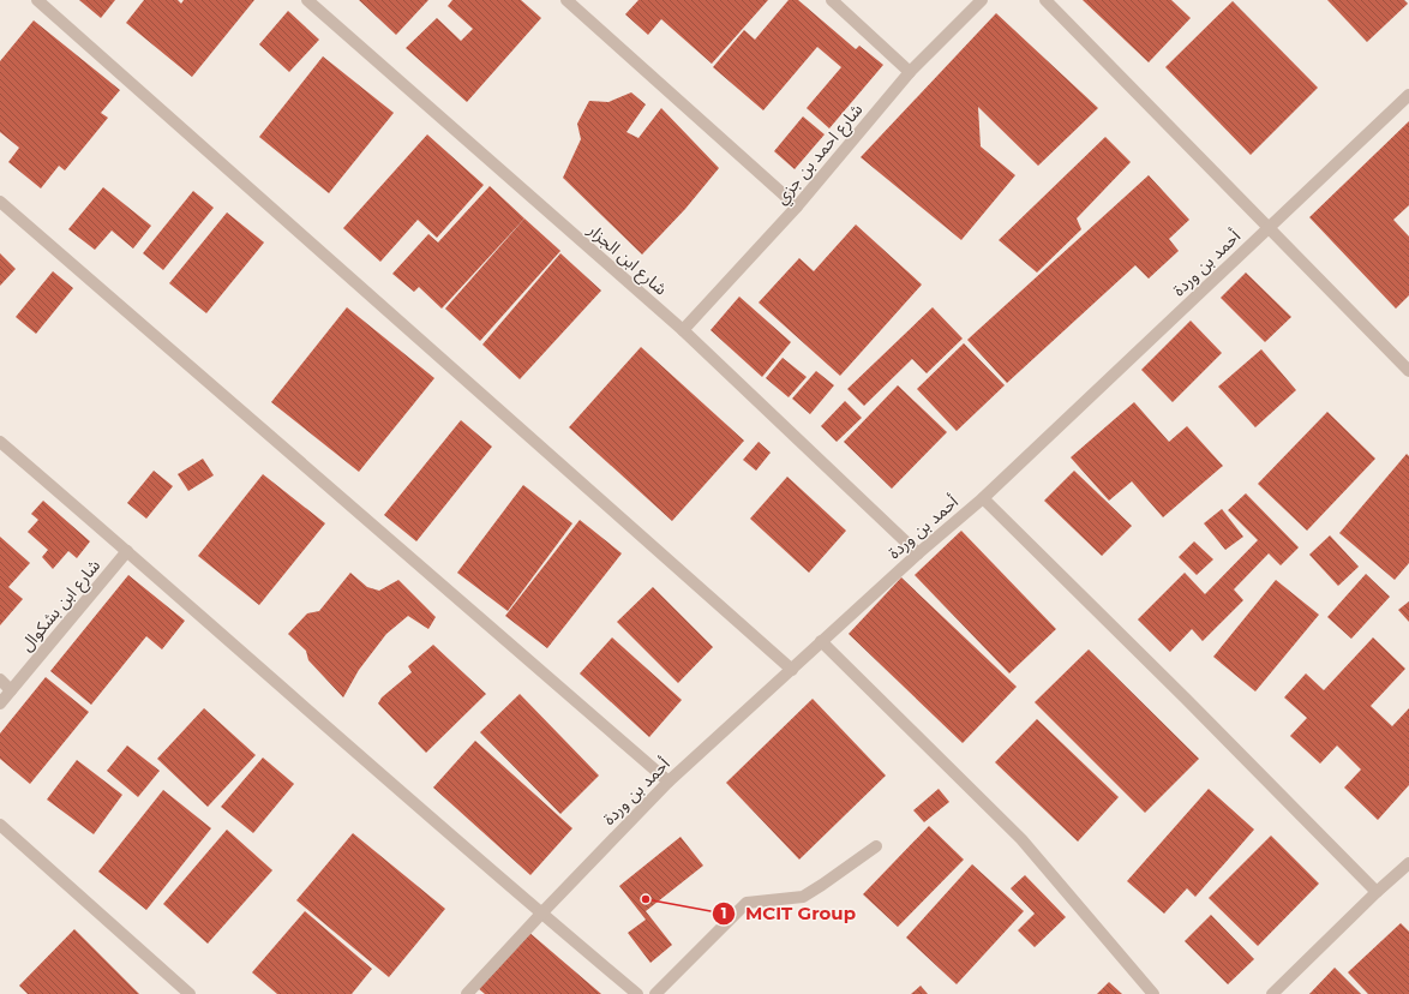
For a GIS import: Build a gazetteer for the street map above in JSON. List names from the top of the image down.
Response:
{
  "streets": {
    "street": [
      "شارع احمد بن جزي",
      "شارع ابن الجزار",
      "أحمد بن وردة",
      "شارع ابن بشكوال"
    ]
  },
  "crossings": [
    ["شارع احمد بن جزي", "شارع ابن الجزار"],
    ["شارع ابن الجزار", "أحمد بن وردة"]
  ],
  "places": ["MCIT Group"]
}
